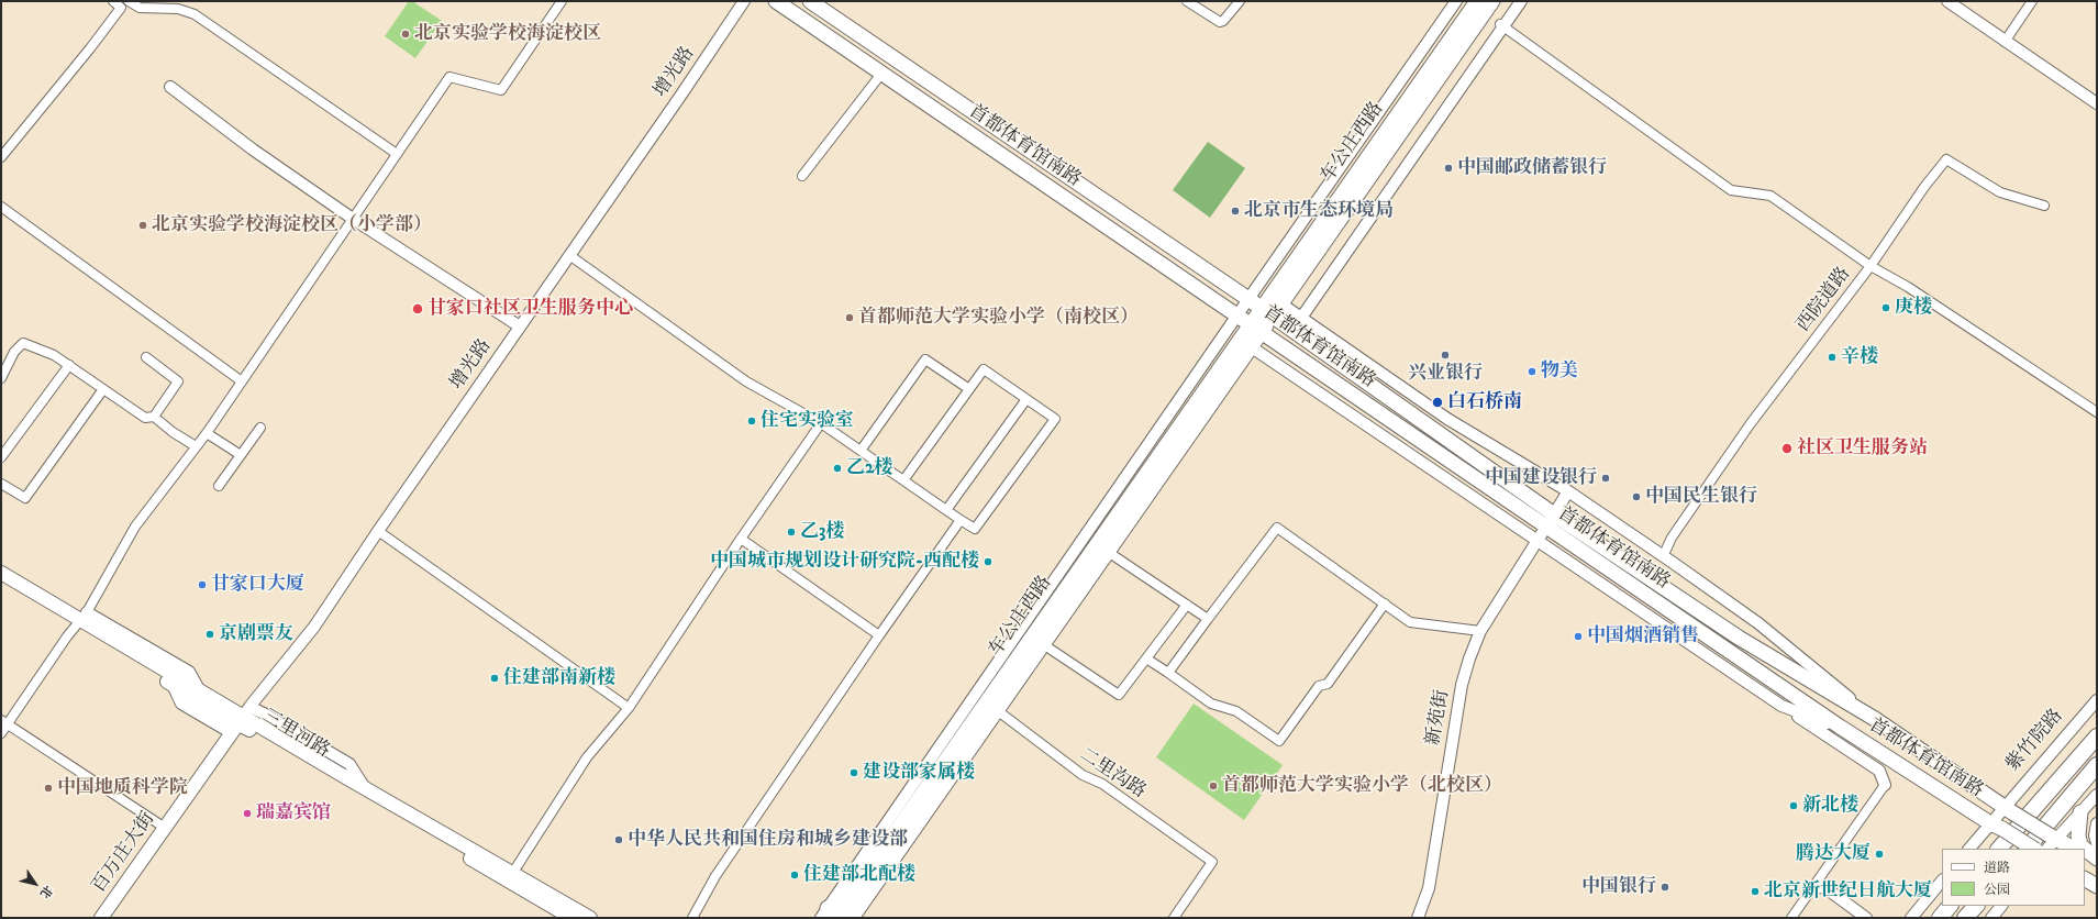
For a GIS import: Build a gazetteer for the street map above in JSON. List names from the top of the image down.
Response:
{
  "streets": {
    "main road": [
      "车公庄西路",
      "首都体育馆南路",
      "三里河路",
      "百万庄大街"
    ],
    "street": [
      "增光路",
      "西院道路",
      "新苑街",
      "紫竹院路",
      "二里沟路"
    ]
  },
  "crossings": [
    ["增光路", "三里河路"],
    ["增光路", "百万庄大街"],
    ["车公庄西路", "首都体育馆南路"],
    ["车公庄西路", "二里沟路"],
    ["首都体育馆南路", "新苑街"],
    ["首都体育馆南路", "紫竹院路"],
    ["三里河路", "百万庄大街"]
  ],
  "places": [
    "北京实验学校海淀校区",
    "中国邮政储蓄银行",
    "北京市生态环境局",
    "北京实验学校海淀校区（小学部）",
    "庚楼",
    "甘家口社区卫生服务中心",
    "首都师范大学实验小学（南校区）",
    "兴业银行",
    "辛楼",
    "物美",
    "白石桥南",
    "住宅实验室",
    "社区卫生服务站",
    "乙2楼",
    "中国建设银行",
    "中国民生银行",
    "乙3楼",
    "中国城市规划设计研究院-西配楼",
    "甘家口大厦",
    "京剧票友",
    "中国烟酒销售",
    "住建部南新楼",
    "建设部家属楼",
    "首都师范大学实验小学（北校区）",
    "中国地质科学院",
    "新北楼",
    "瑞嘉宾馆",
    "中华人民共和国住房和城乡建设部",
    "腾达大厦",
    "住建部北配楼",
    "中国银行",
    "北京新世纪日航大厦"
  ],
  "legend": ["道路", "公园"],
  "north": "bottom right"
}
